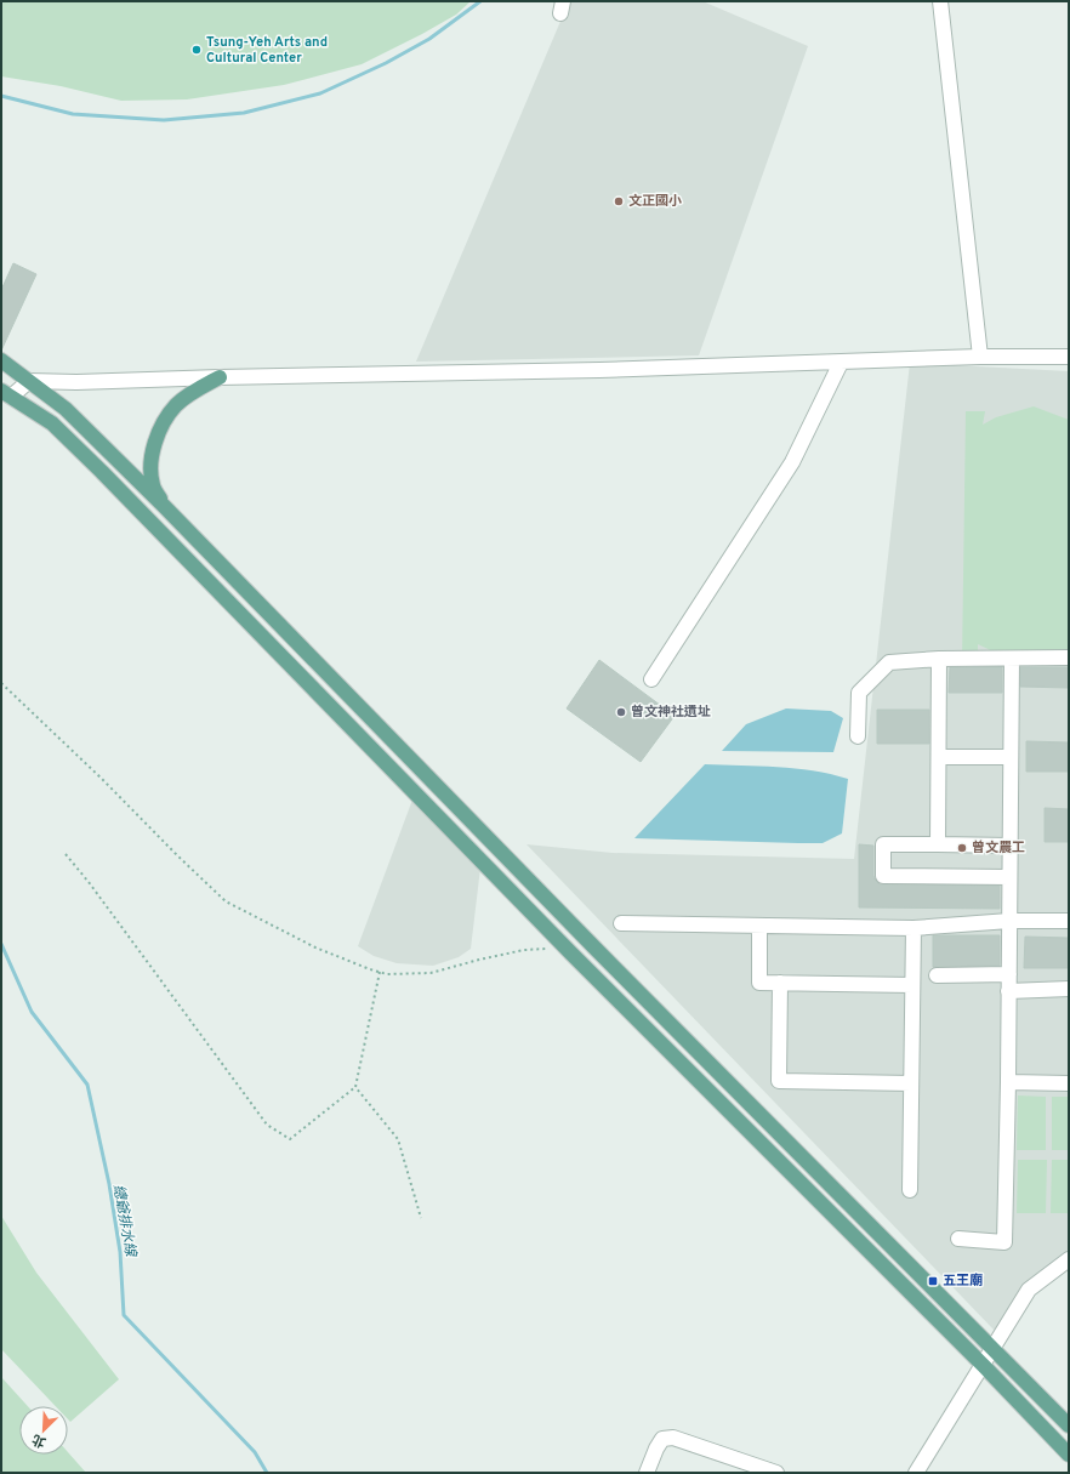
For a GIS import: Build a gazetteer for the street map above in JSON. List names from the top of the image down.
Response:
{
  "water": ["總爺排水線"],
  "places": {
    "other": [
      "Tsung-Yeh Arts and Cultural Center",
      "文正國小",
      "曾文神社遺址",
      "曾文農工"
    ],
    "transit": ["五王廟"]
  },
  "north": "bottom left"
}
